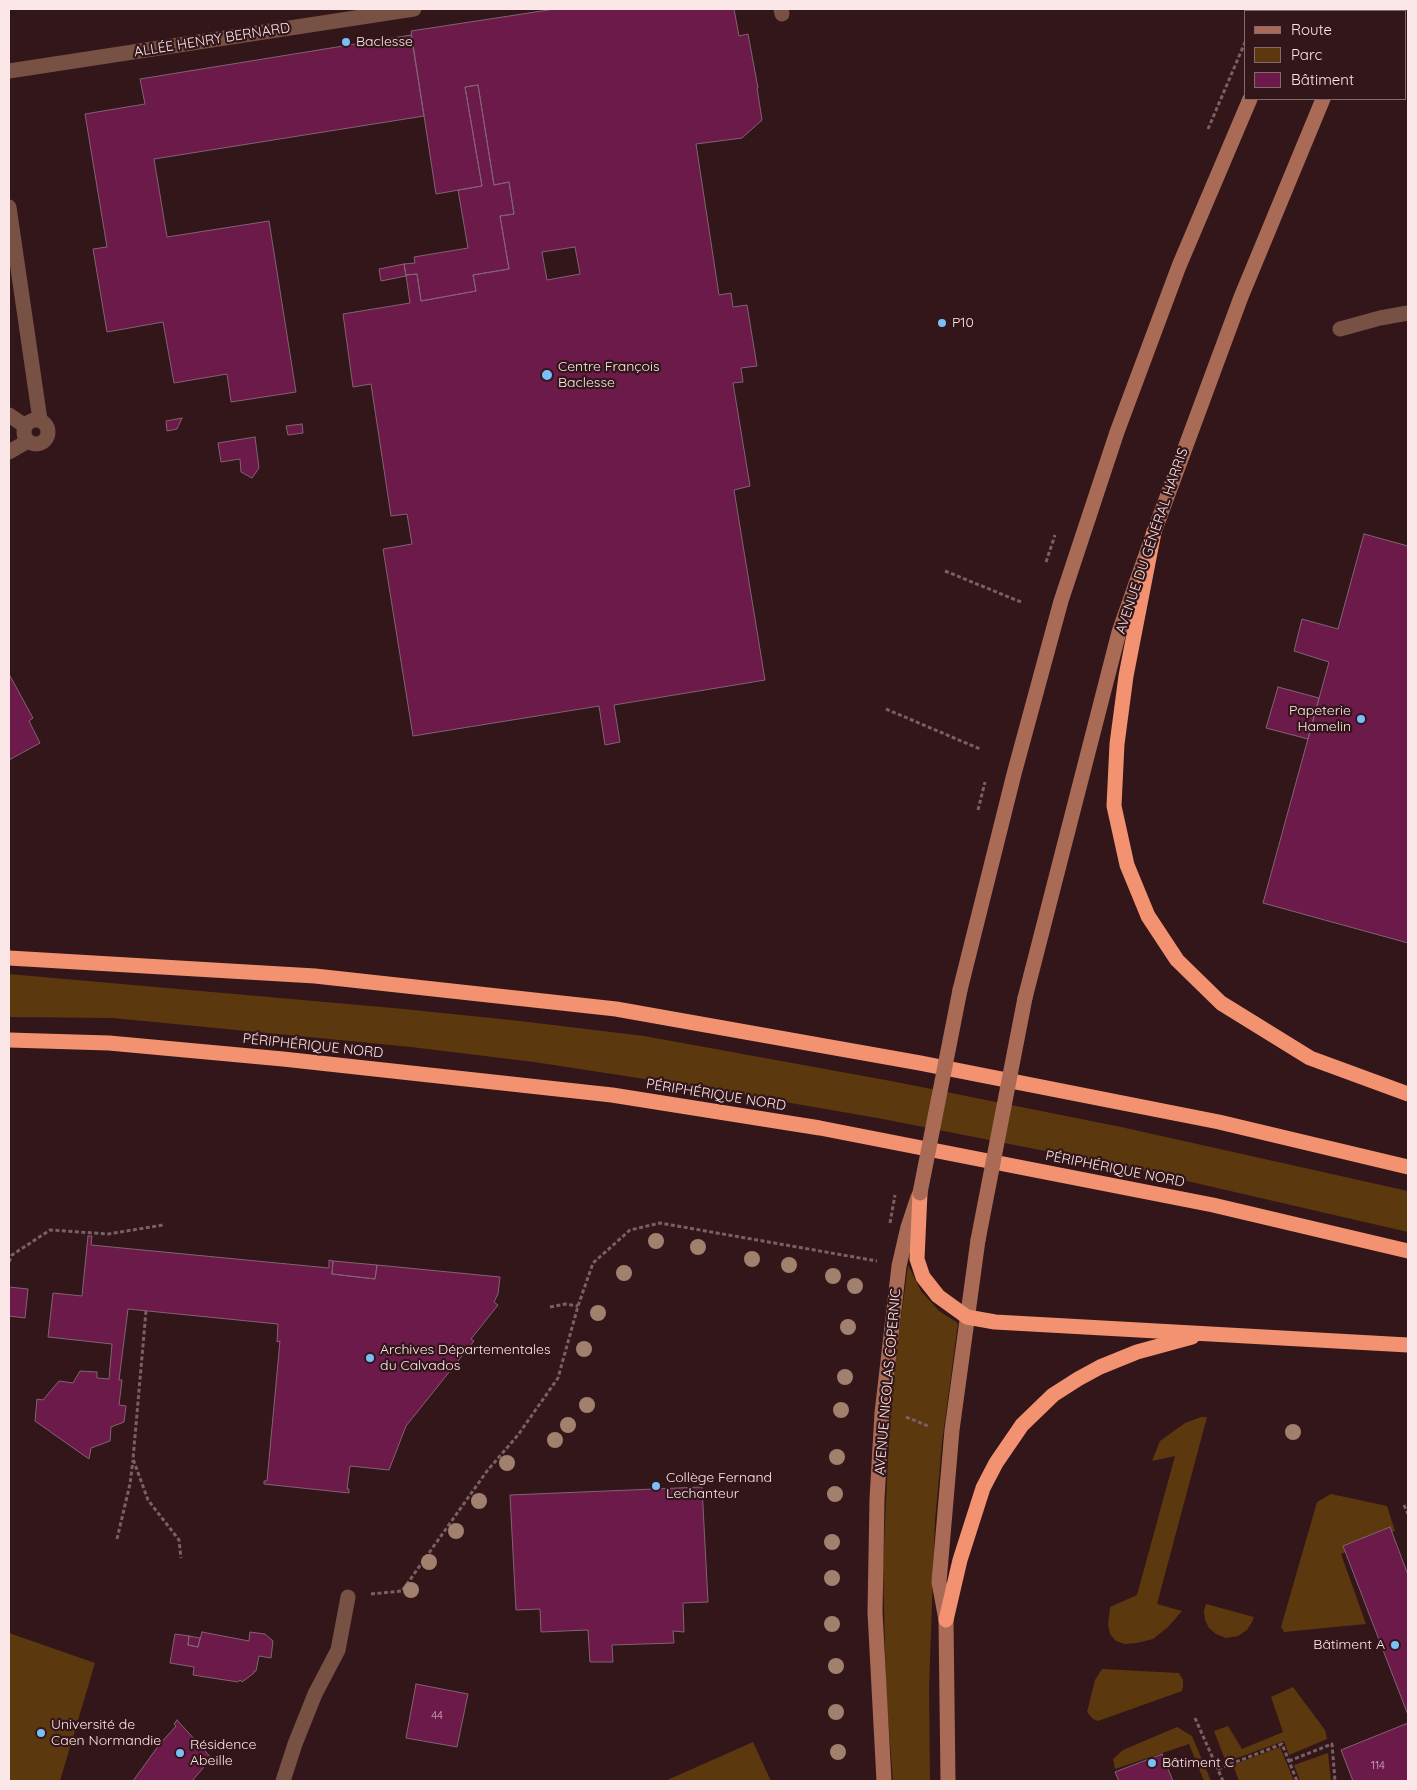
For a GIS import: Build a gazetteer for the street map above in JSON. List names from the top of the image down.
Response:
{
  "streets": {
    "highway": ["PÉRIPHÉRIQUE NORD"],
    "main road": ["AVENUE DU GÉNÉRAL HARRIS", "AVENUE NICOLAS COPERNIC"],
    "street": ["ALLÉE HENRY BERNARD"]
  },
  "places": [
    "Baclesse",
    "P10",
    "Centre François Baclesse",
    "Papeterie Hamelin",
    "Archives Départementales du Calvados",
    "Collège Fernand Lechanteur",
    "Bâtiment A",
    "Université de Caen Normandie",
    "Résidence Abeille",
    "Bâtiment C"
  ],
  "house_numbers": ["44", "114"],
  "legend": ["Route", "Parc", "Bâtiment"]
}
